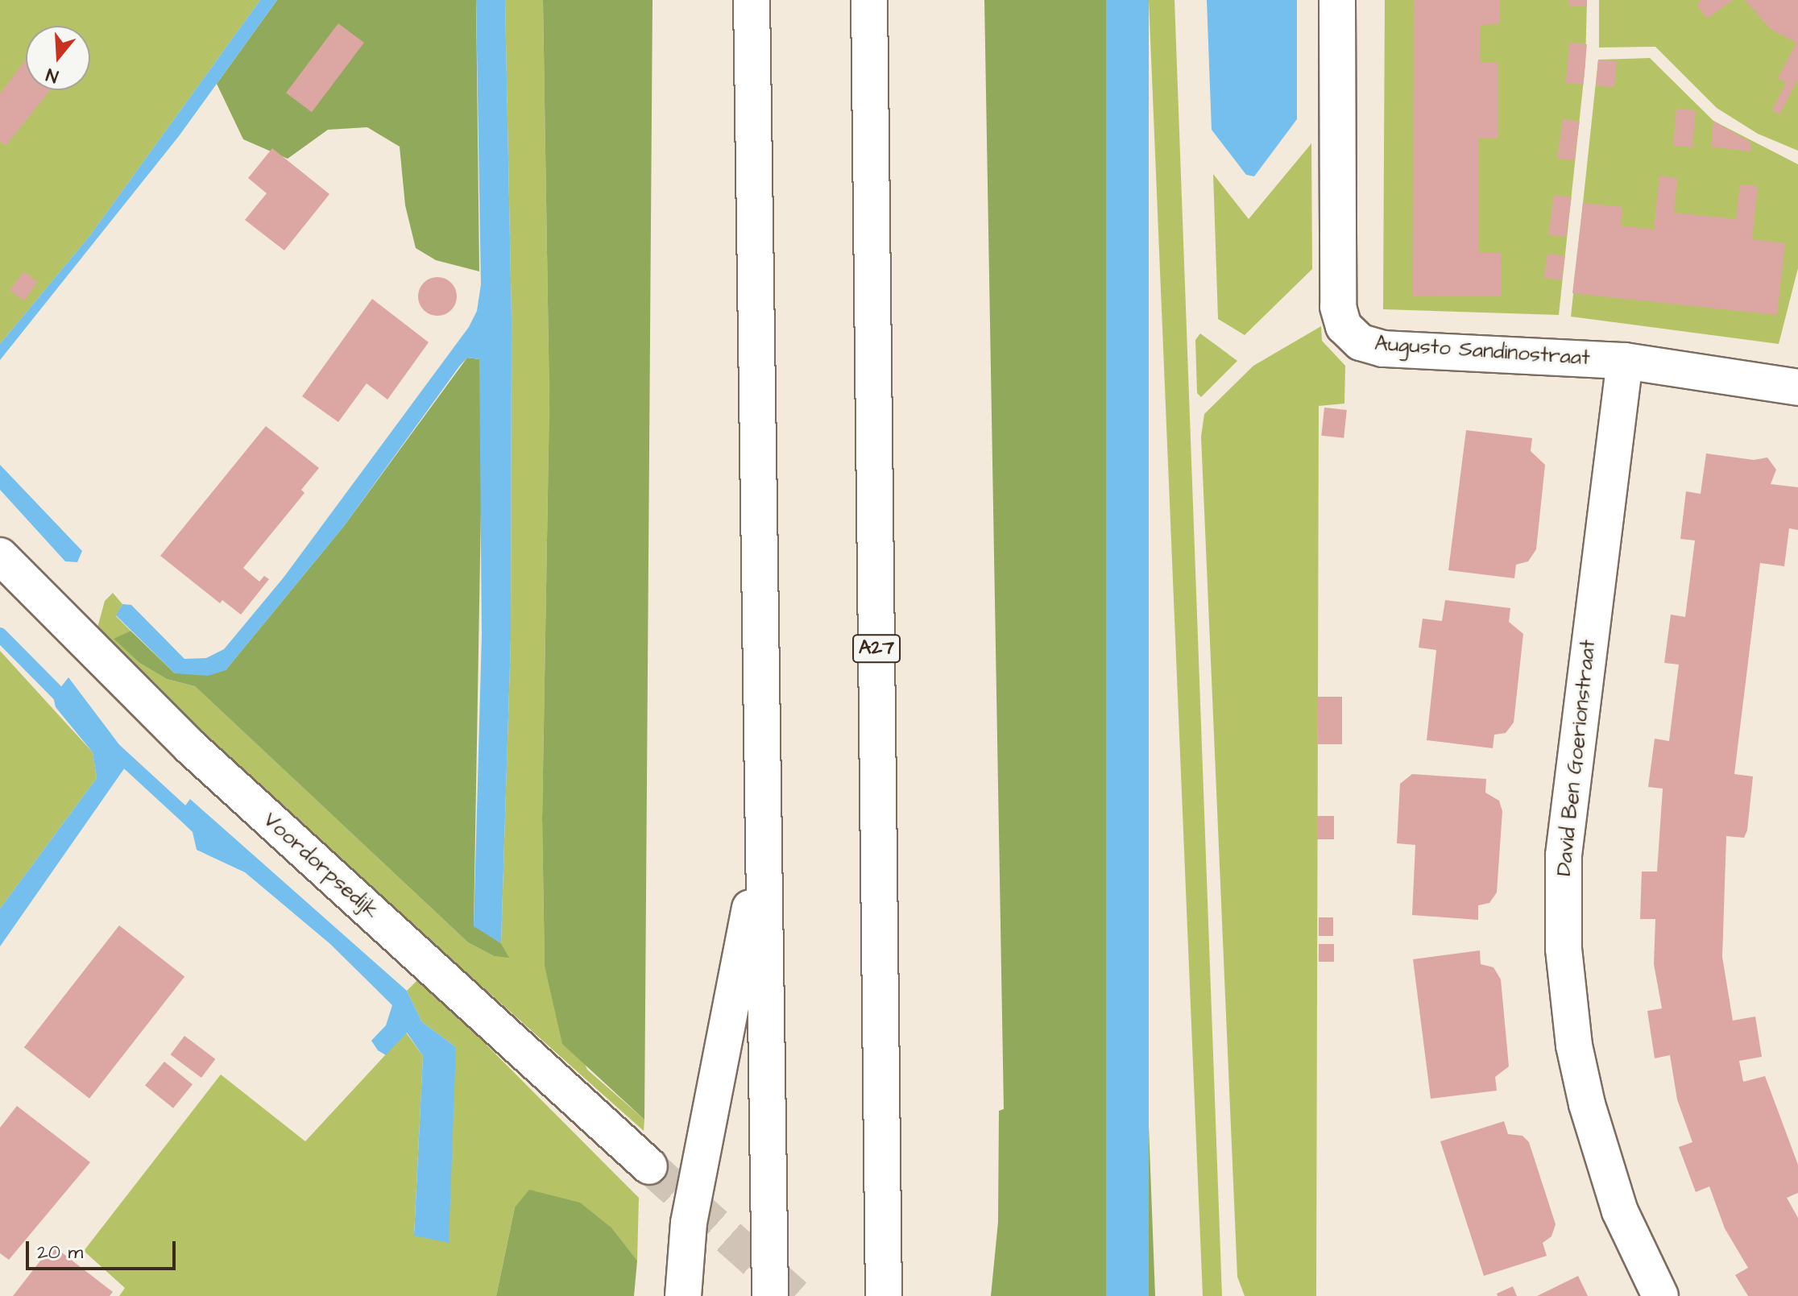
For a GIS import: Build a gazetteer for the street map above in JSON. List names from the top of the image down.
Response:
{
  "streets": {
    "main road": [
      "Augusto Sandinostraat",
      "A27",
      "David Ben Goerionstraat",
      "Voordorpsedijk"
    ]
  },
  "crossings": [
    ["Augusto Sandinostraat", "David Ben Goerionstraat"]
  ],
  "scale_bar": "20 m",
  "north": "bottom"
}
